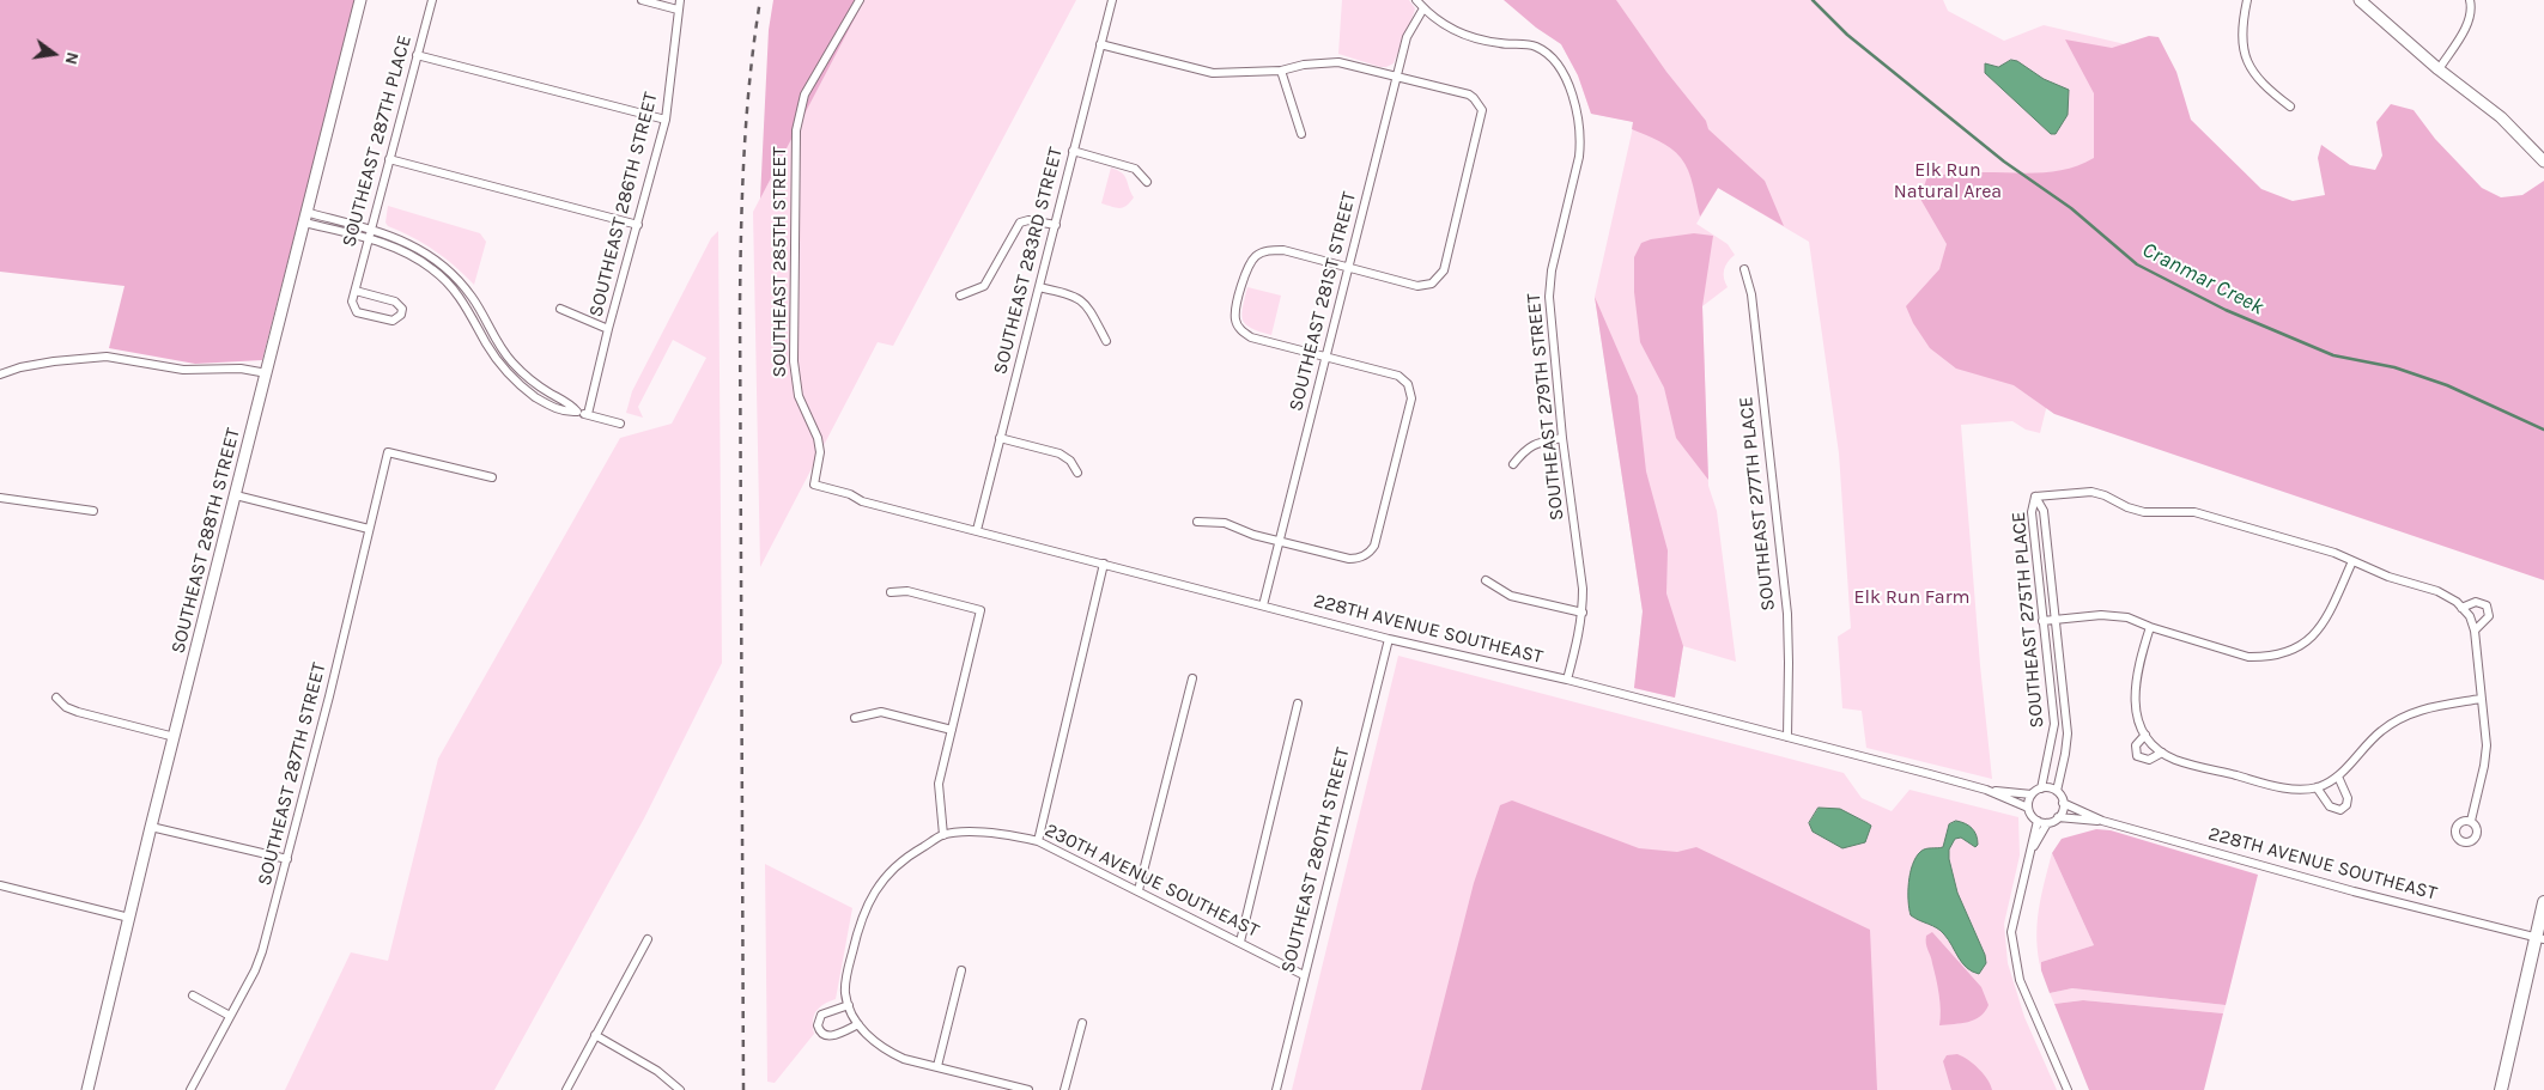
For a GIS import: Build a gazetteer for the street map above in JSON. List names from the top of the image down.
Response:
{
  "streets": {
    "street": [
      "SOUTHEAST 287TH PLACE",
      "SOUTHEAST 286TH STREET",
      "SOUTHEAST 283RD STREET",
      "SOUTHEAST 285TH STREET",
      "SOUTHEAST 281ST STREET",
      "SOUTHEAST 279TH STREET",
      "SOUTHEAST 277TH PLACE",
      "SOUTHEAST 288TH STREET",
      "SOUTHEAST 275TH PLACE",
      "228TH AVENUE SOUTHEAST",
      "SOUTHEAST 287TH STREET",
      "SOUTHEAST 280TH STREET",
      "230TH AVENUE SOUTHEAST"
    ]
  },
  "crossings": [
    ["SOUTHEAST 283RD STREET", "228TH AVENUE SOUTHEAST"],
    ["SOUTHEAST 285TH STREET", "228TH AVENUE SOUTHEAST"],
    ["SOUTHEAST 281ST STREET", "SOUTHEAST 279TH STREET"],
    ["SOUTHEAST 281ST STREET", "228TH AVENUE SOUTHEAST"],
    ["SOUTHEAST 279TH STREET", "228TH AVENUE SOUTHEAST"],
    ["SOUTHEAST 277TH PLACE", "228TH AVENUE SOUTHEAST"],
    ["SOUTHEAST 275TH PLACE", "228TH AVENUE SOUTHEAST"],
    ["228TH AVENUE SOUTHEAST", "SOUTHEAST 280TH STREET"],
    ["SOUTHEAST 280TH STREET", "230TH AVENUE SOUTHEAST"]
  ],
  "water": ["Cranmar Creek"],
  "parks": ["Elk Run Natural Area", "Elk Run Farm"],
  "north": "right"
}
